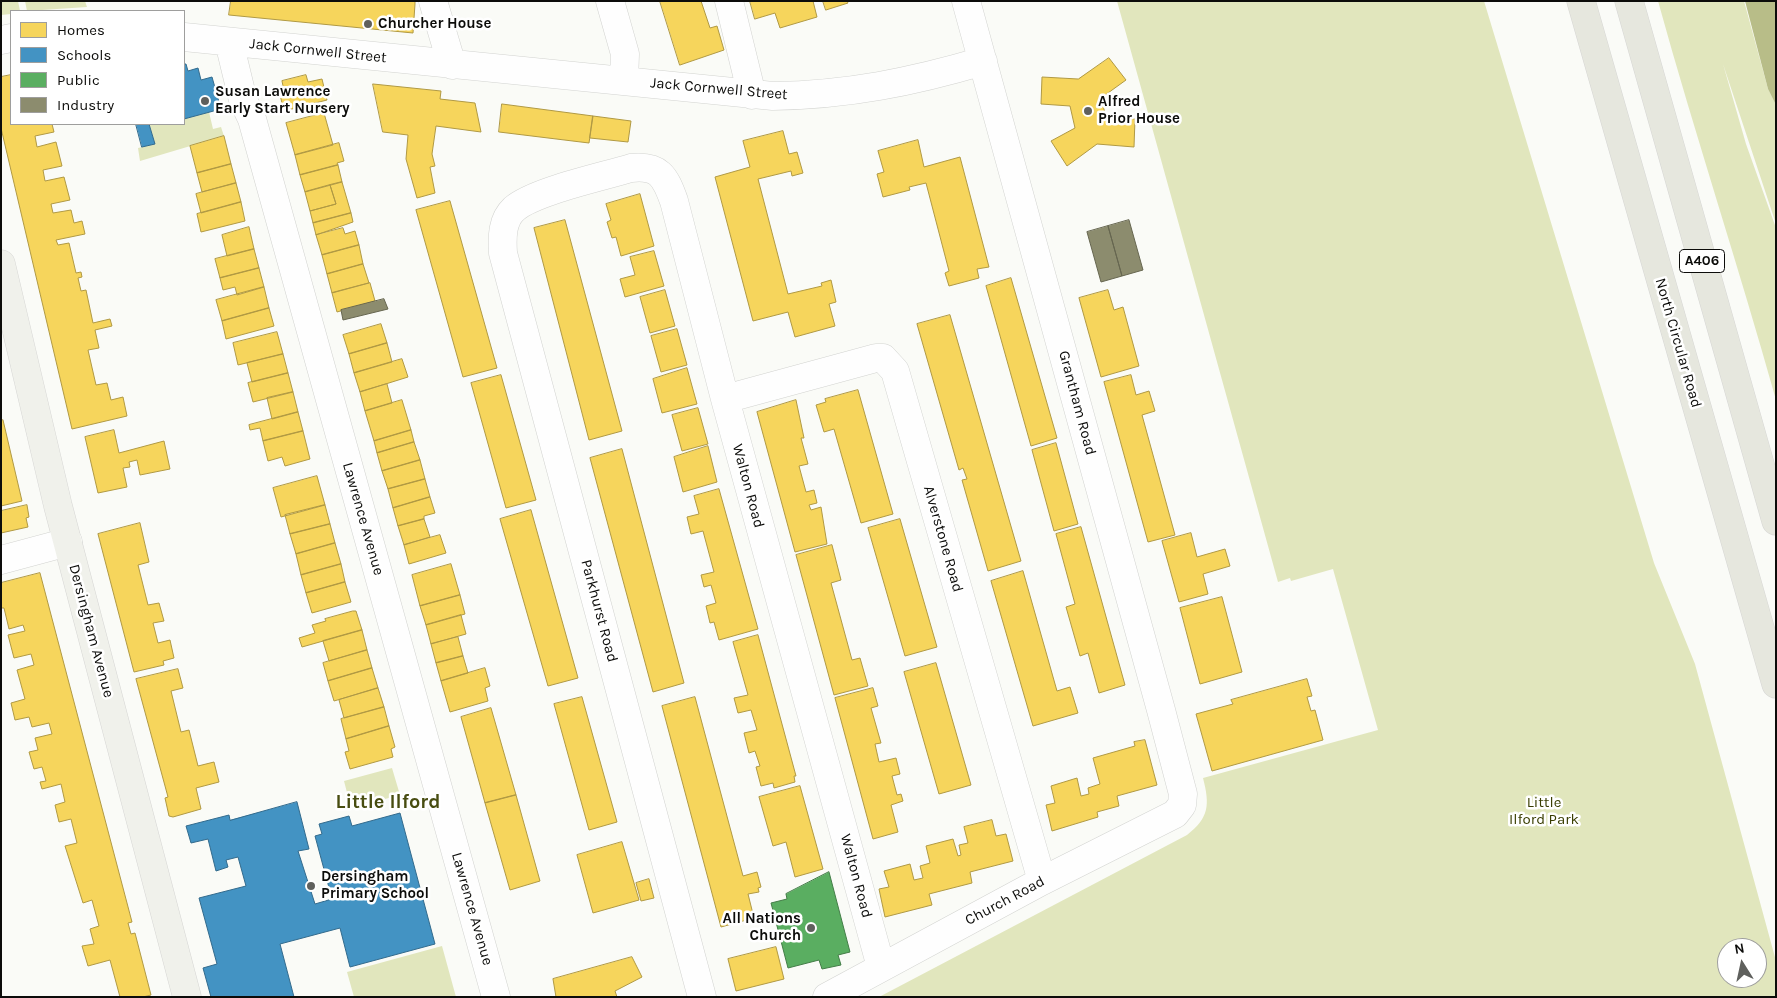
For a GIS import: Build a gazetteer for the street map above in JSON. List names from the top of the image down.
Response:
{
  "streets": {
    "highway": ["A406", "North Circular Road"],
    "main road": ["Dersingham Avenue"],
    "street": [
      "Jack Cornwell Street",
      "Grantham Road",
      "Walton Road",
      "Lawrence Avenue",
      "Alverstone Road",
      "Parkhurst Road",
      "Church Road"
    ]
  },
  "crossings": [
    ["Jack Cornwell Street", "Grantham Road"],
    ["Jack Cornwell Street", "Lawrence Avenue"],
    ["Grantham Road", "Church Road"],
    ["Walton Road", "Alverstone Road"],
    ["Walton Road", "Parkhurst Road"],
    ["Walton Road", "Church Road"],
    ["Alverstone Road", "Church Road"]
  ],
  "districts": ["Little Ilford"],
  "parks": ["Little Ilford Park"],
  "places": [
    "Churcher House",
    "Susan Lawrence Early Start Nursery",
    "Alfred Prior House",
    "Dersingham Primary School",
    "All Nations Church"
  ],
  "legend": [
    "Homes",
    "Schools",
    "Public",
    "Industry"
  ],
  "north": "top"
}
